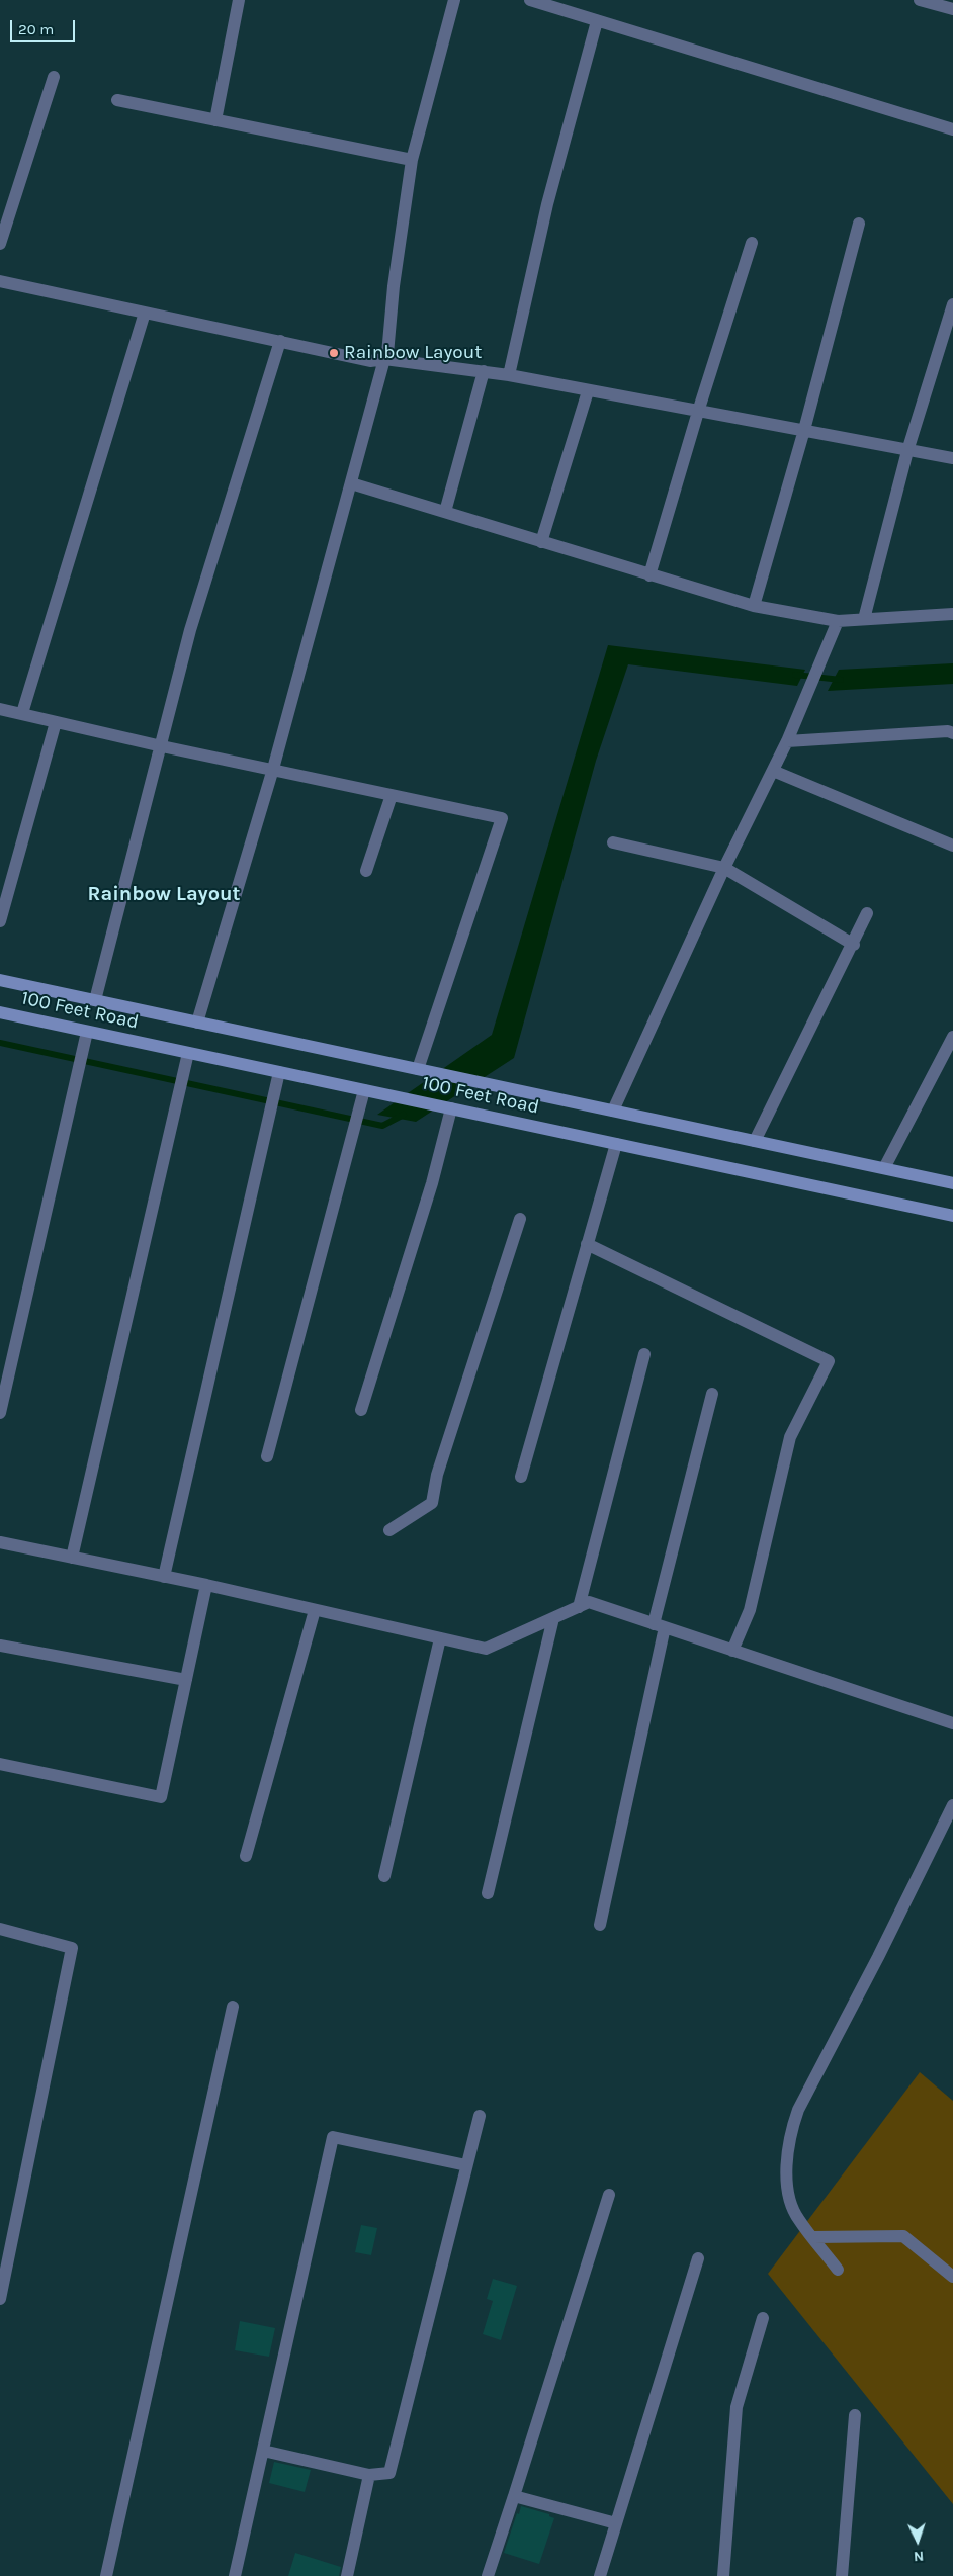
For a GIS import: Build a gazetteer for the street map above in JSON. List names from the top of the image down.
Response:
{
  "streets": {
    "main road": ["100 Feet Road"]
  },
  "districts": ["Rainbow Layout"],
  "places": ["Rainbow Layout"],
  "scale_bar": "20 m",
  "north": "bottom"
}
